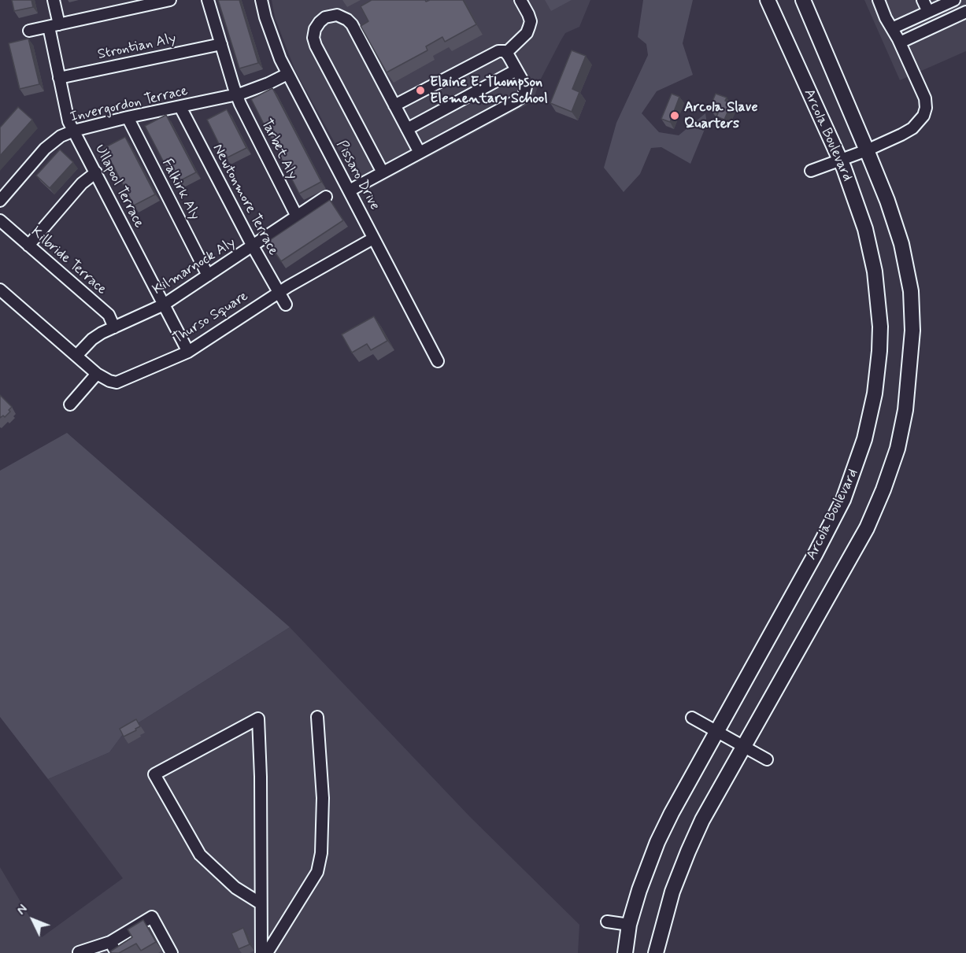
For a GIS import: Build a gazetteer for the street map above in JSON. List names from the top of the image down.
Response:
{
  "streets": {
    "main road": ["Arcola Boulevard"],
    "street": [
      "Strontian Aly",
      "Invergordon Terrace",
      "Tarbet Aly",
      "Pissaro Drive",
      "Ullapool Terrace",
      "Falkirk Aly",
      "Newtonmore Terrace",
      "Kilbride Terrace",
      "Kilmarnock Aly",
      "Thurso Square"
    ]
  },
  "crossings": [
    ["Strontian Aly", "Tarbet Aly"],
    ["Strontian Aly", "Ullapool Terrace"],
    ["Invergordon Terrace", "Tarbet Aly"],
    ["Invergordon Terrace", "Pissaro Drive"],
    ["Invergordon Terrace", "Ullapool Terrace"],
    ["Invergordon Terrace", "Falkirk Aly"],
    ["Invergordon Terrace", "Newtonmore Terrace"],
    ["Tarbet Aly", "Kilmarnock Aly"],
    ["Pissaro Drive", "Thurso Square"],
    ["Ullapool Terrace", "Kilmarnock Aly"],
    ["Ullapool Terrace", "Thurso Square"],
    ["Falkirk Aly", "Kilmarnock Aly"],
    ["Newtonmore Terrace", "Kilmarnock Aly"],
    ["Newtonmore Terrace", "Thurso Square"],
    ["Kilbride Terrace", "Kilmarnock Aly"],
    ["Kilmarnock Aly", "Thurso Square"]
  ],
  "places": ["Elaine E. Thompson Elementary School", "Arcola Slave Quarters"],
  "north": "top left"
}
